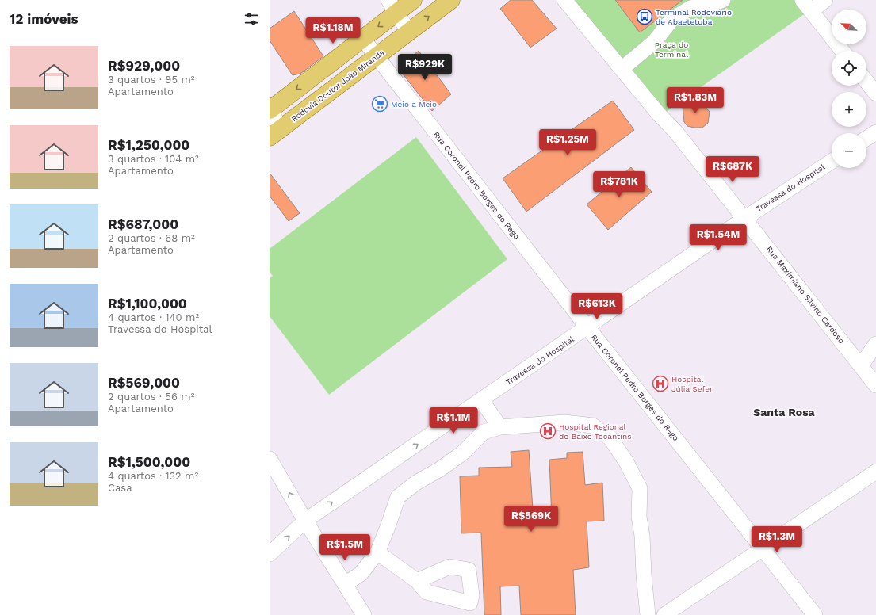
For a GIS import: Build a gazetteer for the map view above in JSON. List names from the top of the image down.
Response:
{
  "streets": {
    "main road": ["Rodovia Doutor João Miranda"],
    "street": ["Rua Coronel Pedro Borges do Rego", "Travessa do Hospital", "Rua Maxímiano Silvino Cardoso"]
  },
  "crossings": [
    ["Rodovia Doutor João Miranda", "Rua Coronel Pedro Borges do Rego"],
    ["Rua Coronel Pedro Borges do Rego", "Travessa do Hospital"],
    ["Travessa do Hospital", "Rua Maxímiano Silvino Cardoso"]
  ],
  "districts": ["Santa Rosa"],
  "parks": ["Praça do Terminal"],
  "places": {
    "bus stop": ["Terminal Rodoviário de Abaetetuba"],
    "supermarket": ["Meio a Meio"],
    "hospital": ["Hospital Júlia Sefer", "Hospital Regional do Baixo Tocantins"]
  },
  "north": "top left",
  "page": {
    "heading": "12 imóveis",
    "map_buttons": ["+", "−"],
    "price": [
      "R$1.18M",
      "R$929K",
      "R$1.83M",
      "R$1.25M",
      "R$687K",
      "R$781K",
      "R$1.54M",
      "R$613K",
      "R$1.1M",
      "R$569K",
      "R$1.3M",
      "R$1.5M"
    ],
    "list": [
      {
        "name": "R$929,000",
        "note": "3 quartos · 95 m² · Apartamento"
      },
      {
        "name": "R$1,250,000",
        "note": "3 quartos · 104 m² · Apartamento"
      },
      {
        "name": "R$687,000",
        "note": "2 quartos · 68 m² · Apartamento"
      },
      {
        "name": "R$1,100,000",
        "note": "4 quartos · 140 m² · Travessa do Hospital"
      },
      {
        "name": "R$569,000",
        "note": "2 quartos · 56 m² · Apartamento"
      },
      {
        "name": "R$1,500,000",
        "note": "4 quartos · 132 m² · Casa"
      }
    ]
  }
}
